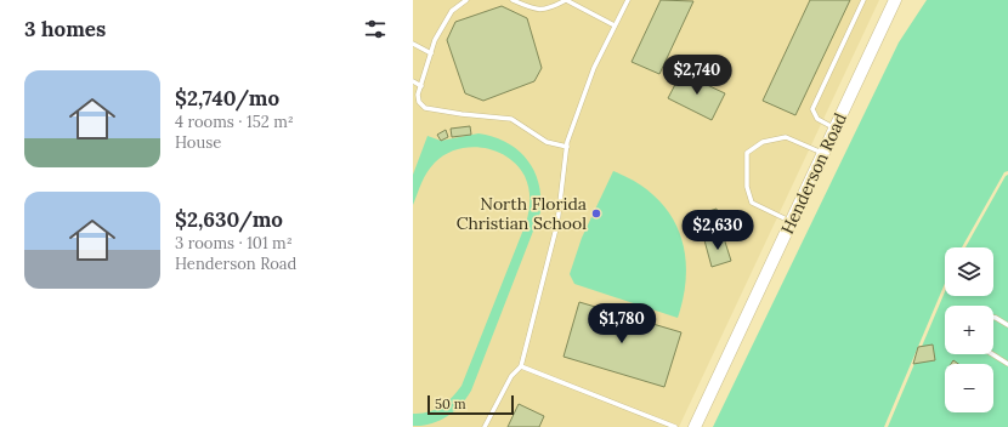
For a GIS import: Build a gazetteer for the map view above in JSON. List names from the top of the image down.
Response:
{
  "streets": {
    "street": ["Henderson Road"]
  },
  "places": ["North Florida Christian School"],
  "scale_bar": "50 m",
  "page": {
    "heading": "3 homes",
    "price": ["$2,740", "$2,630", "$1,780"],
    "list": [
      {
        "name": "$2,740/mo",
        "note": "4 rooms · 152 m² · House"
      },
      {
        "name": "$2,630/mo",
        "note": "3 rooms · 101 m² · Henderson Road"
      }
    ],
    "map_buttons": ["+", "−"],
    "scale": "50 m"
  }
}
